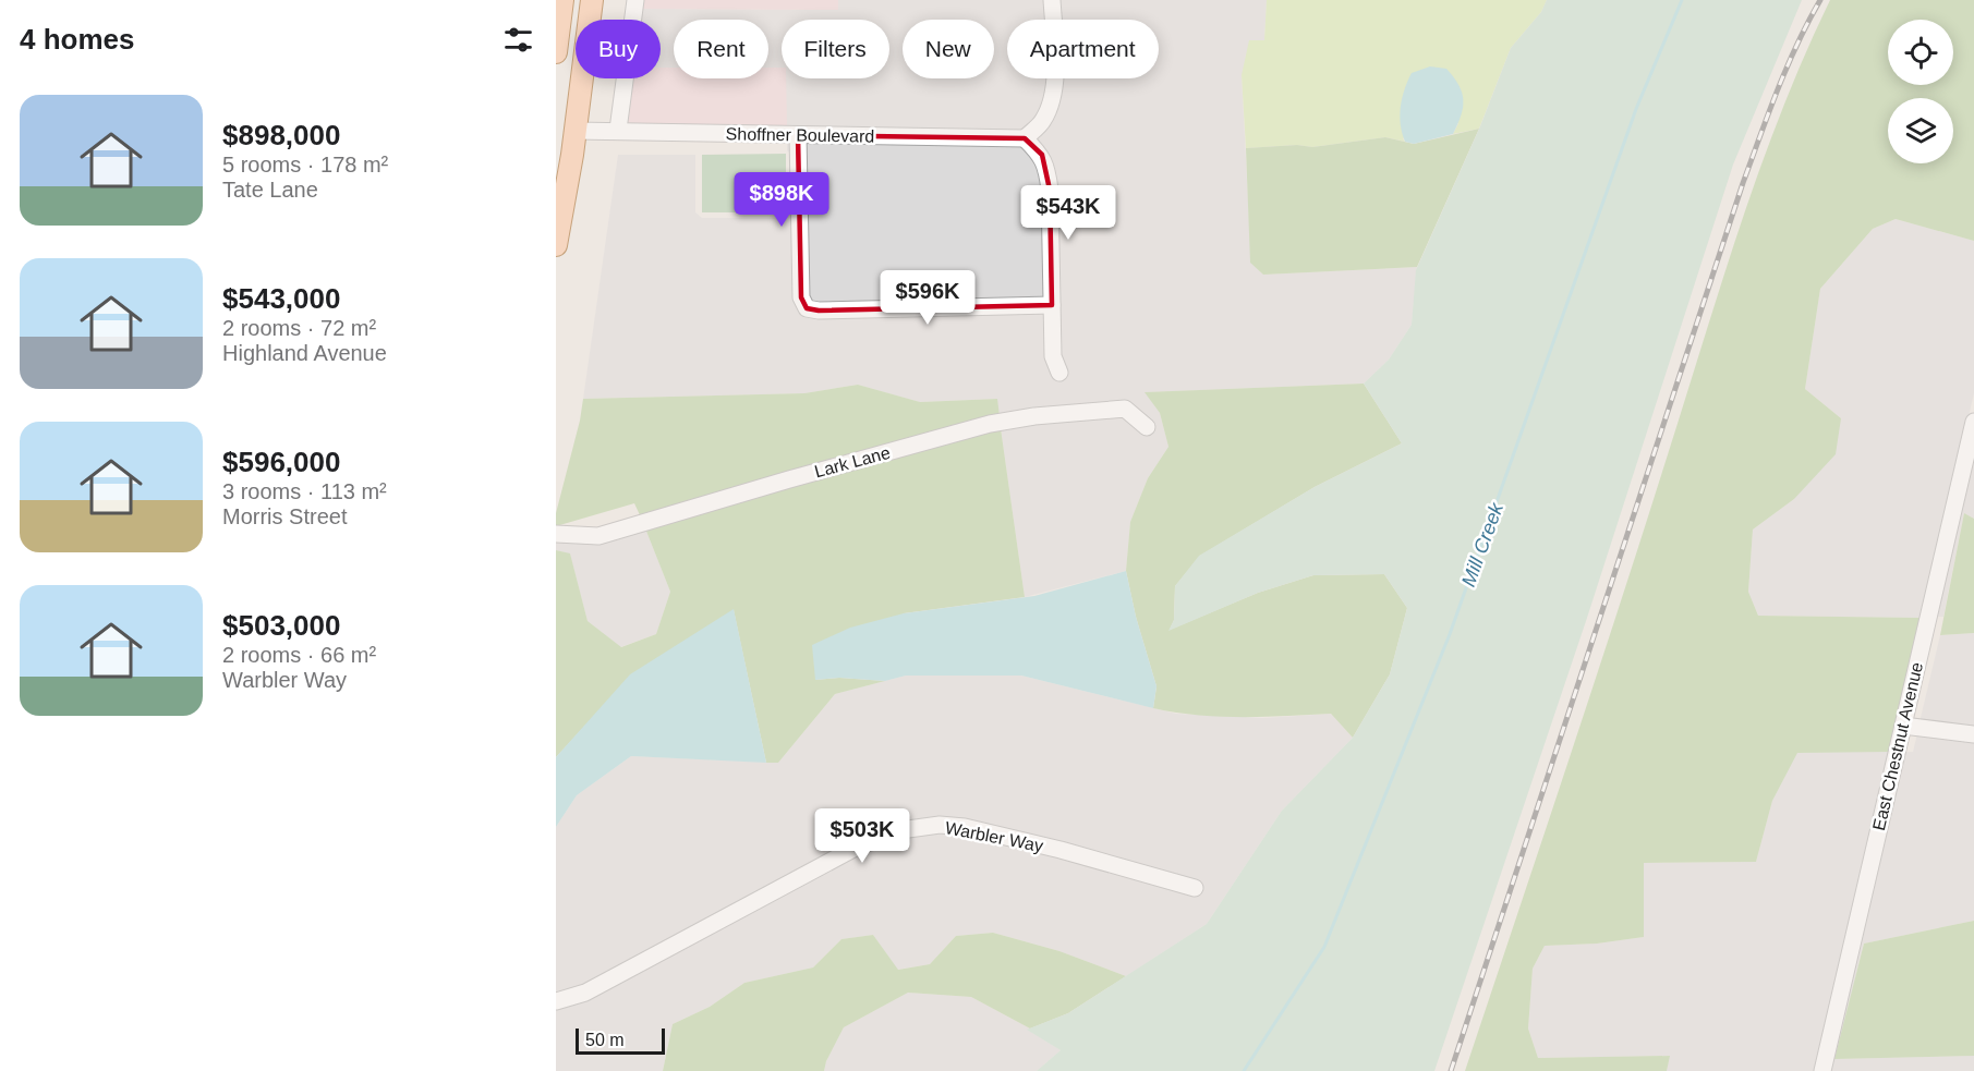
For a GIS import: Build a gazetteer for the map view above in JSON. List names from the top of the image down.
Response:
{
  "streets": {
    "street": [
      "Shoffner Boulevard",
      "Lark Lane",
      "East Chestnut Avenue",
      "Warbler Way"
    ]
  },
  "water": ["Mill Creek"],
  "scale_bar": "50 m",
  "page": {
    "heading": "4 homes",
    "chip": [
      "Buy",
      "Rent",
      "Filters",
      "New",
      "Apartment"
    ],
    "list": [
      {
        "name": "$898,000",
        "note": "5 rooms · 178 m² · Tate Lane"
      },
      {
        "name": "$543,000",
        "note": "2 rooms · 72 m² · Highland Avenue"
      },
      {
        "name": "$596,000",
        "note": "3 rooms · 113 m² · Morris Street"
      },
      {
        "name": "$503,000",
        "note": "2 rooms · 66 m² · Warbler Way"
      }
    ],
    "price": [
      "$898K",
      "$543K",
      "$596K",
      "$503K"
    ],
    "scale": "50 m"
  }
}
